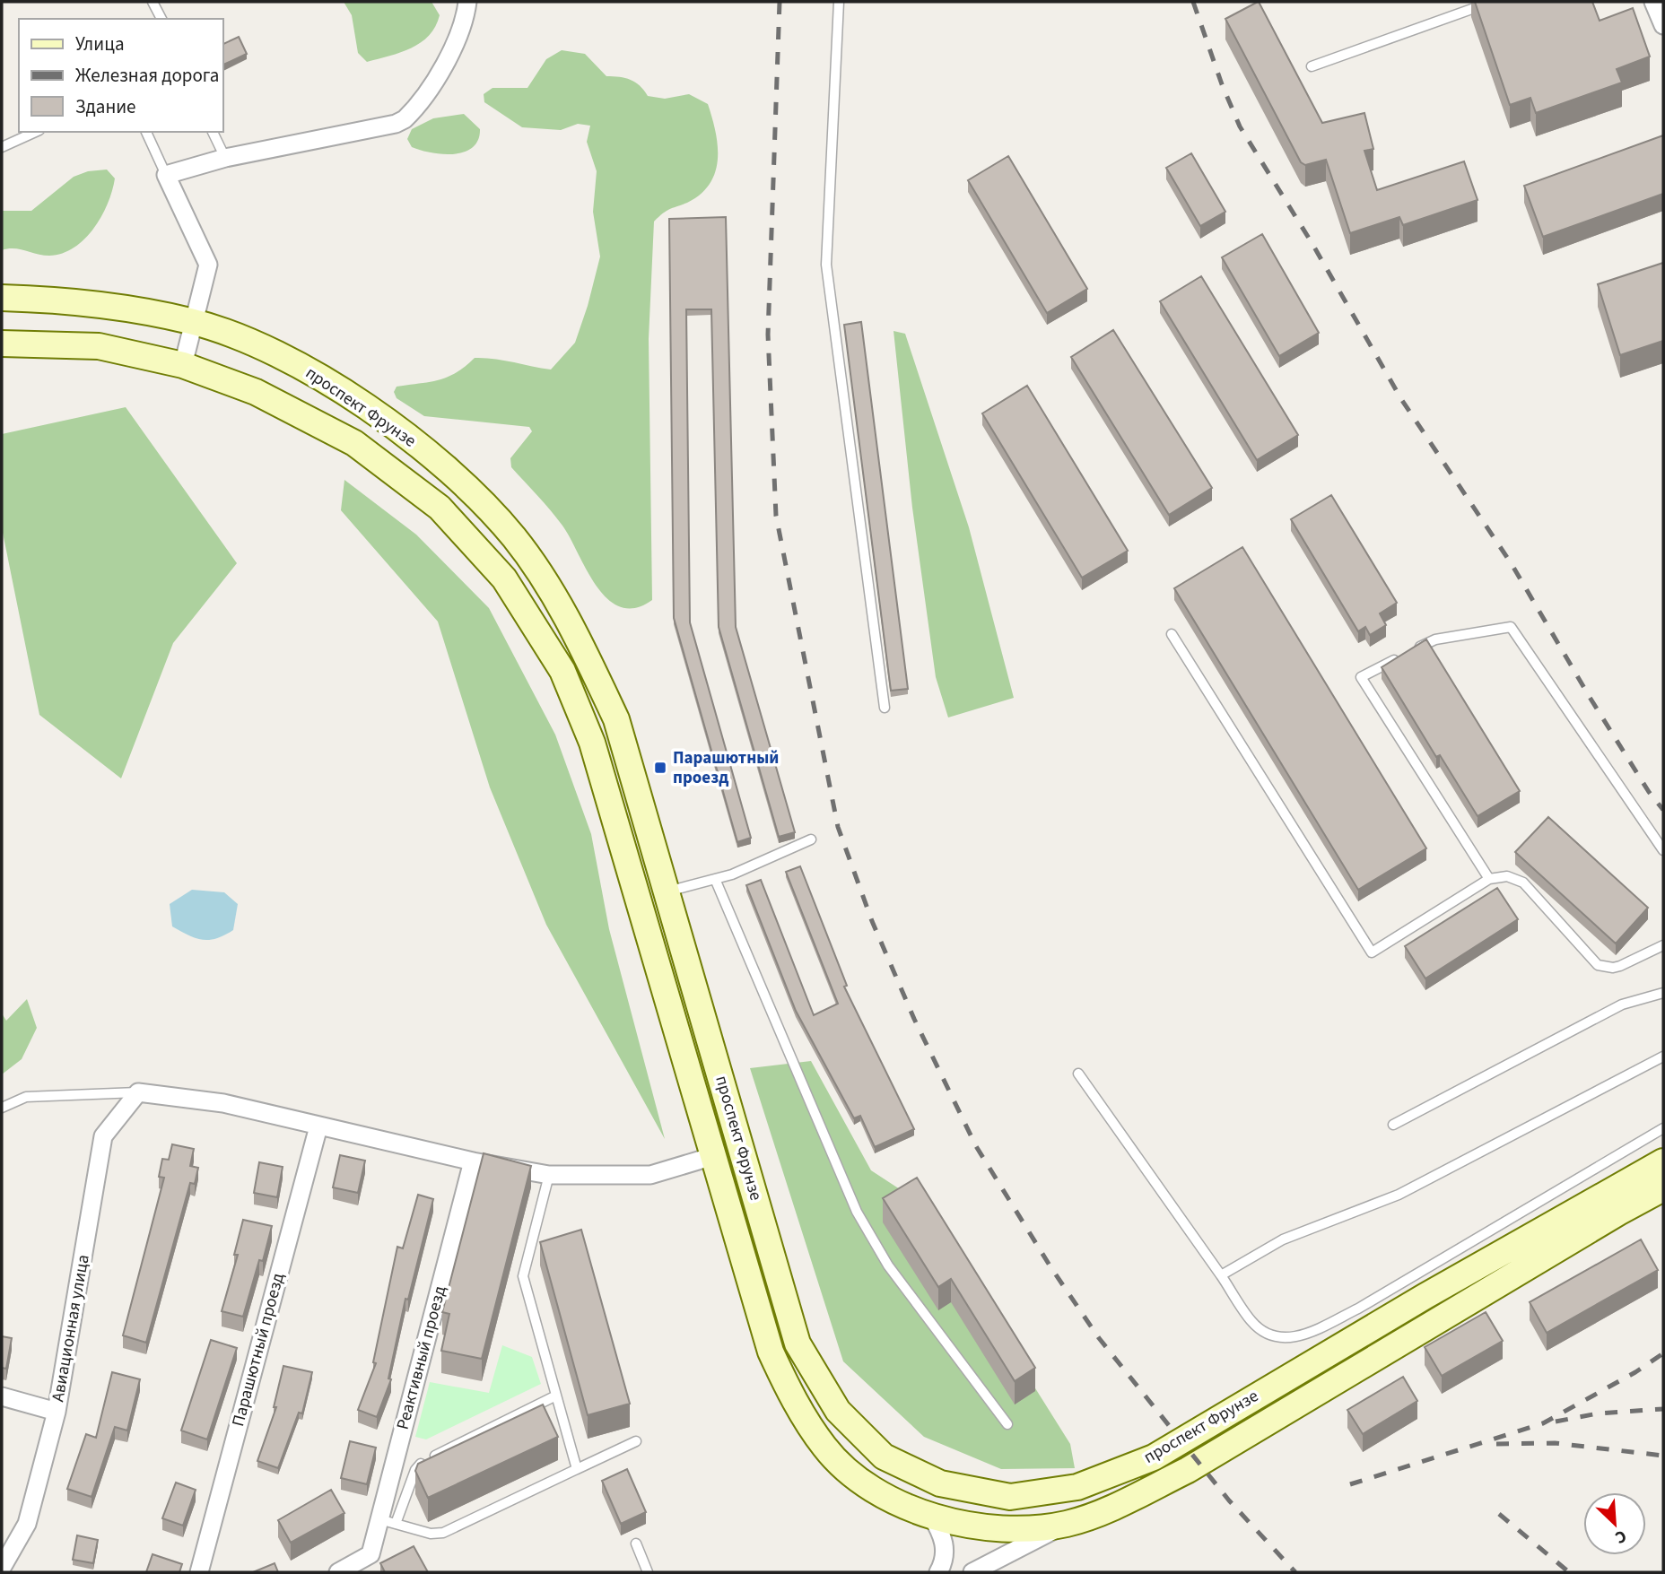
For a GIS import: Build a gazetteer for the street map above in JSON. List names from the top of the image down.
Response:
{
  "streets": {
    "main road": ["проспект Фрунзе"],
    "street": ["Авиационная улица", "Парашютный проезд", "Реактивный проезд"]
  },
  "places": {
    "transit": ["Парашютный проезд"]
  },
  "legend": ["Улица", "Железная дорога", "Здание"],
  "north": "bottom right"
}
